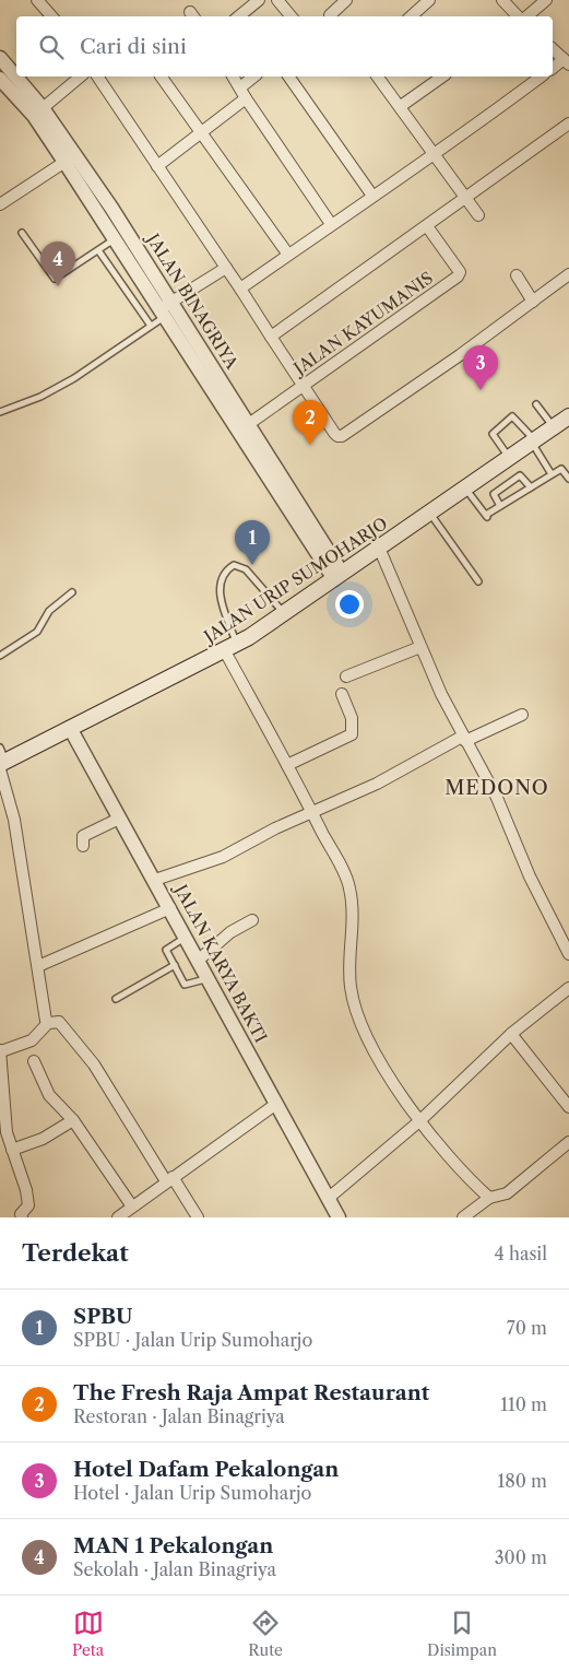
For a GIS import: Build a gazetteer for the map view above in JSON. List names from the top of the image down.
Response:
{
  "streets": {
    "main road": ["JALAN URIP SUMOHARJO"],
    "street": ["JALAN BINAGRIYA", "JALAN KAYUMANIS", "JALAN KARYA BAKTI"]
  },
  "crossings": [
    ["JALAN BINAGRIYA", "JALAN KAYUMANIS"],
    ["JALAN BINAGRIYA", "JALAN URIP SUMOHARJO"],
    ["JALAN URIP SUMOHARJO", "JALAN KARYA BAKTI"]
  ],
  "districts": ["MEDONO"],
  "page": {
    "search": "Cari di sini",
    "pins": [
      "4",
      "3",
      "2",
      "1"
    ],
    "heading": ["Terdekat", "4 hasil"],
    "list": [
      {
        "mark": "1",
        "name": "SPBU",
        "note": "SPBU · Jalan Urip Sumoharjo",
        "value": "70 m"
      },
      {
        "mark": "2",
        "name": "The Fresh Raja Ampat Restaurant",
        "note": "Restoran · Jalan Binagriya",
        "value": "110 m"
      },
      {
        "mark": "3",
        "name": "Hotel Dafam Pekalongan",
        "note": "Hotel · Jalan Urip Sumoharjo",
        "value": "180 m"
      },
      {
        "mark": "4",
        "name": "MAN 1 Pekalongan",
        "note": "Sekolah · Jalan Binagriya",
        "value": "300 m"
      }
    ],
    "nav": ["Peta", "Rute", "Disimpan"]
  }
}
